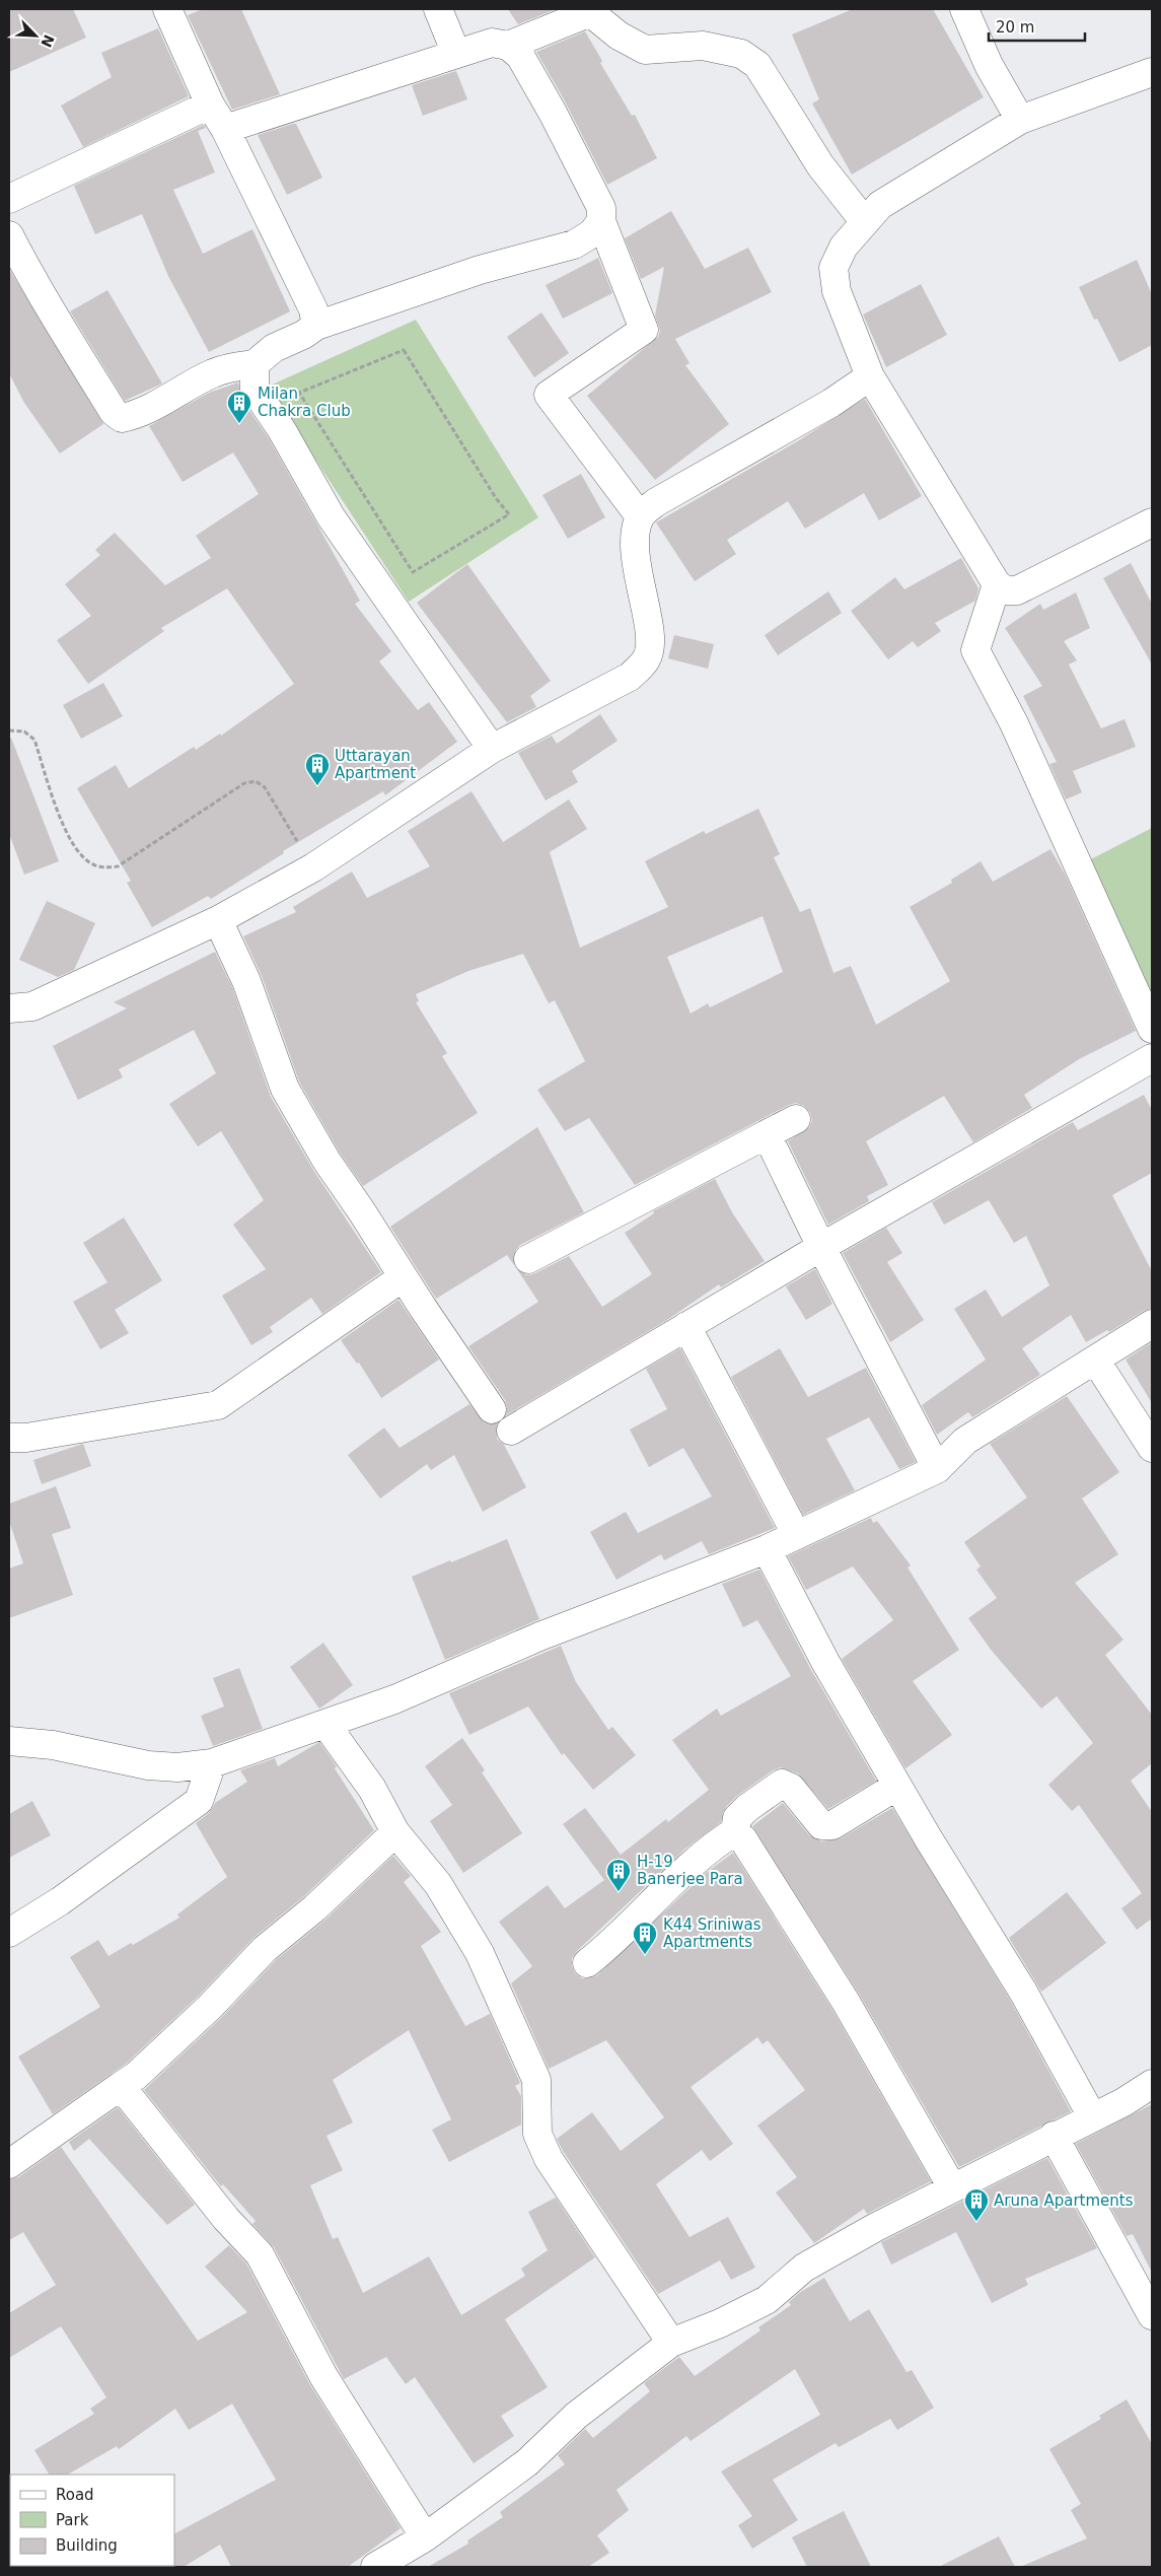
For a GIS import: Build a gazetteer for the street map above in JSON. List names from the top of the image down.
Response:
{
  "places": {
    "building": [
      "Milan Chakra Club",
      "Uttarayan Apartment",
      "H-19 Banerjee Para",
      "K44 Sriniwas Apartments",
      "Aruna Apartments"
    ]
  },
  "legend": ["Road", "Park", "Building"],
  "scale_bar": "20 m",
  "north": "bottom right"
}
